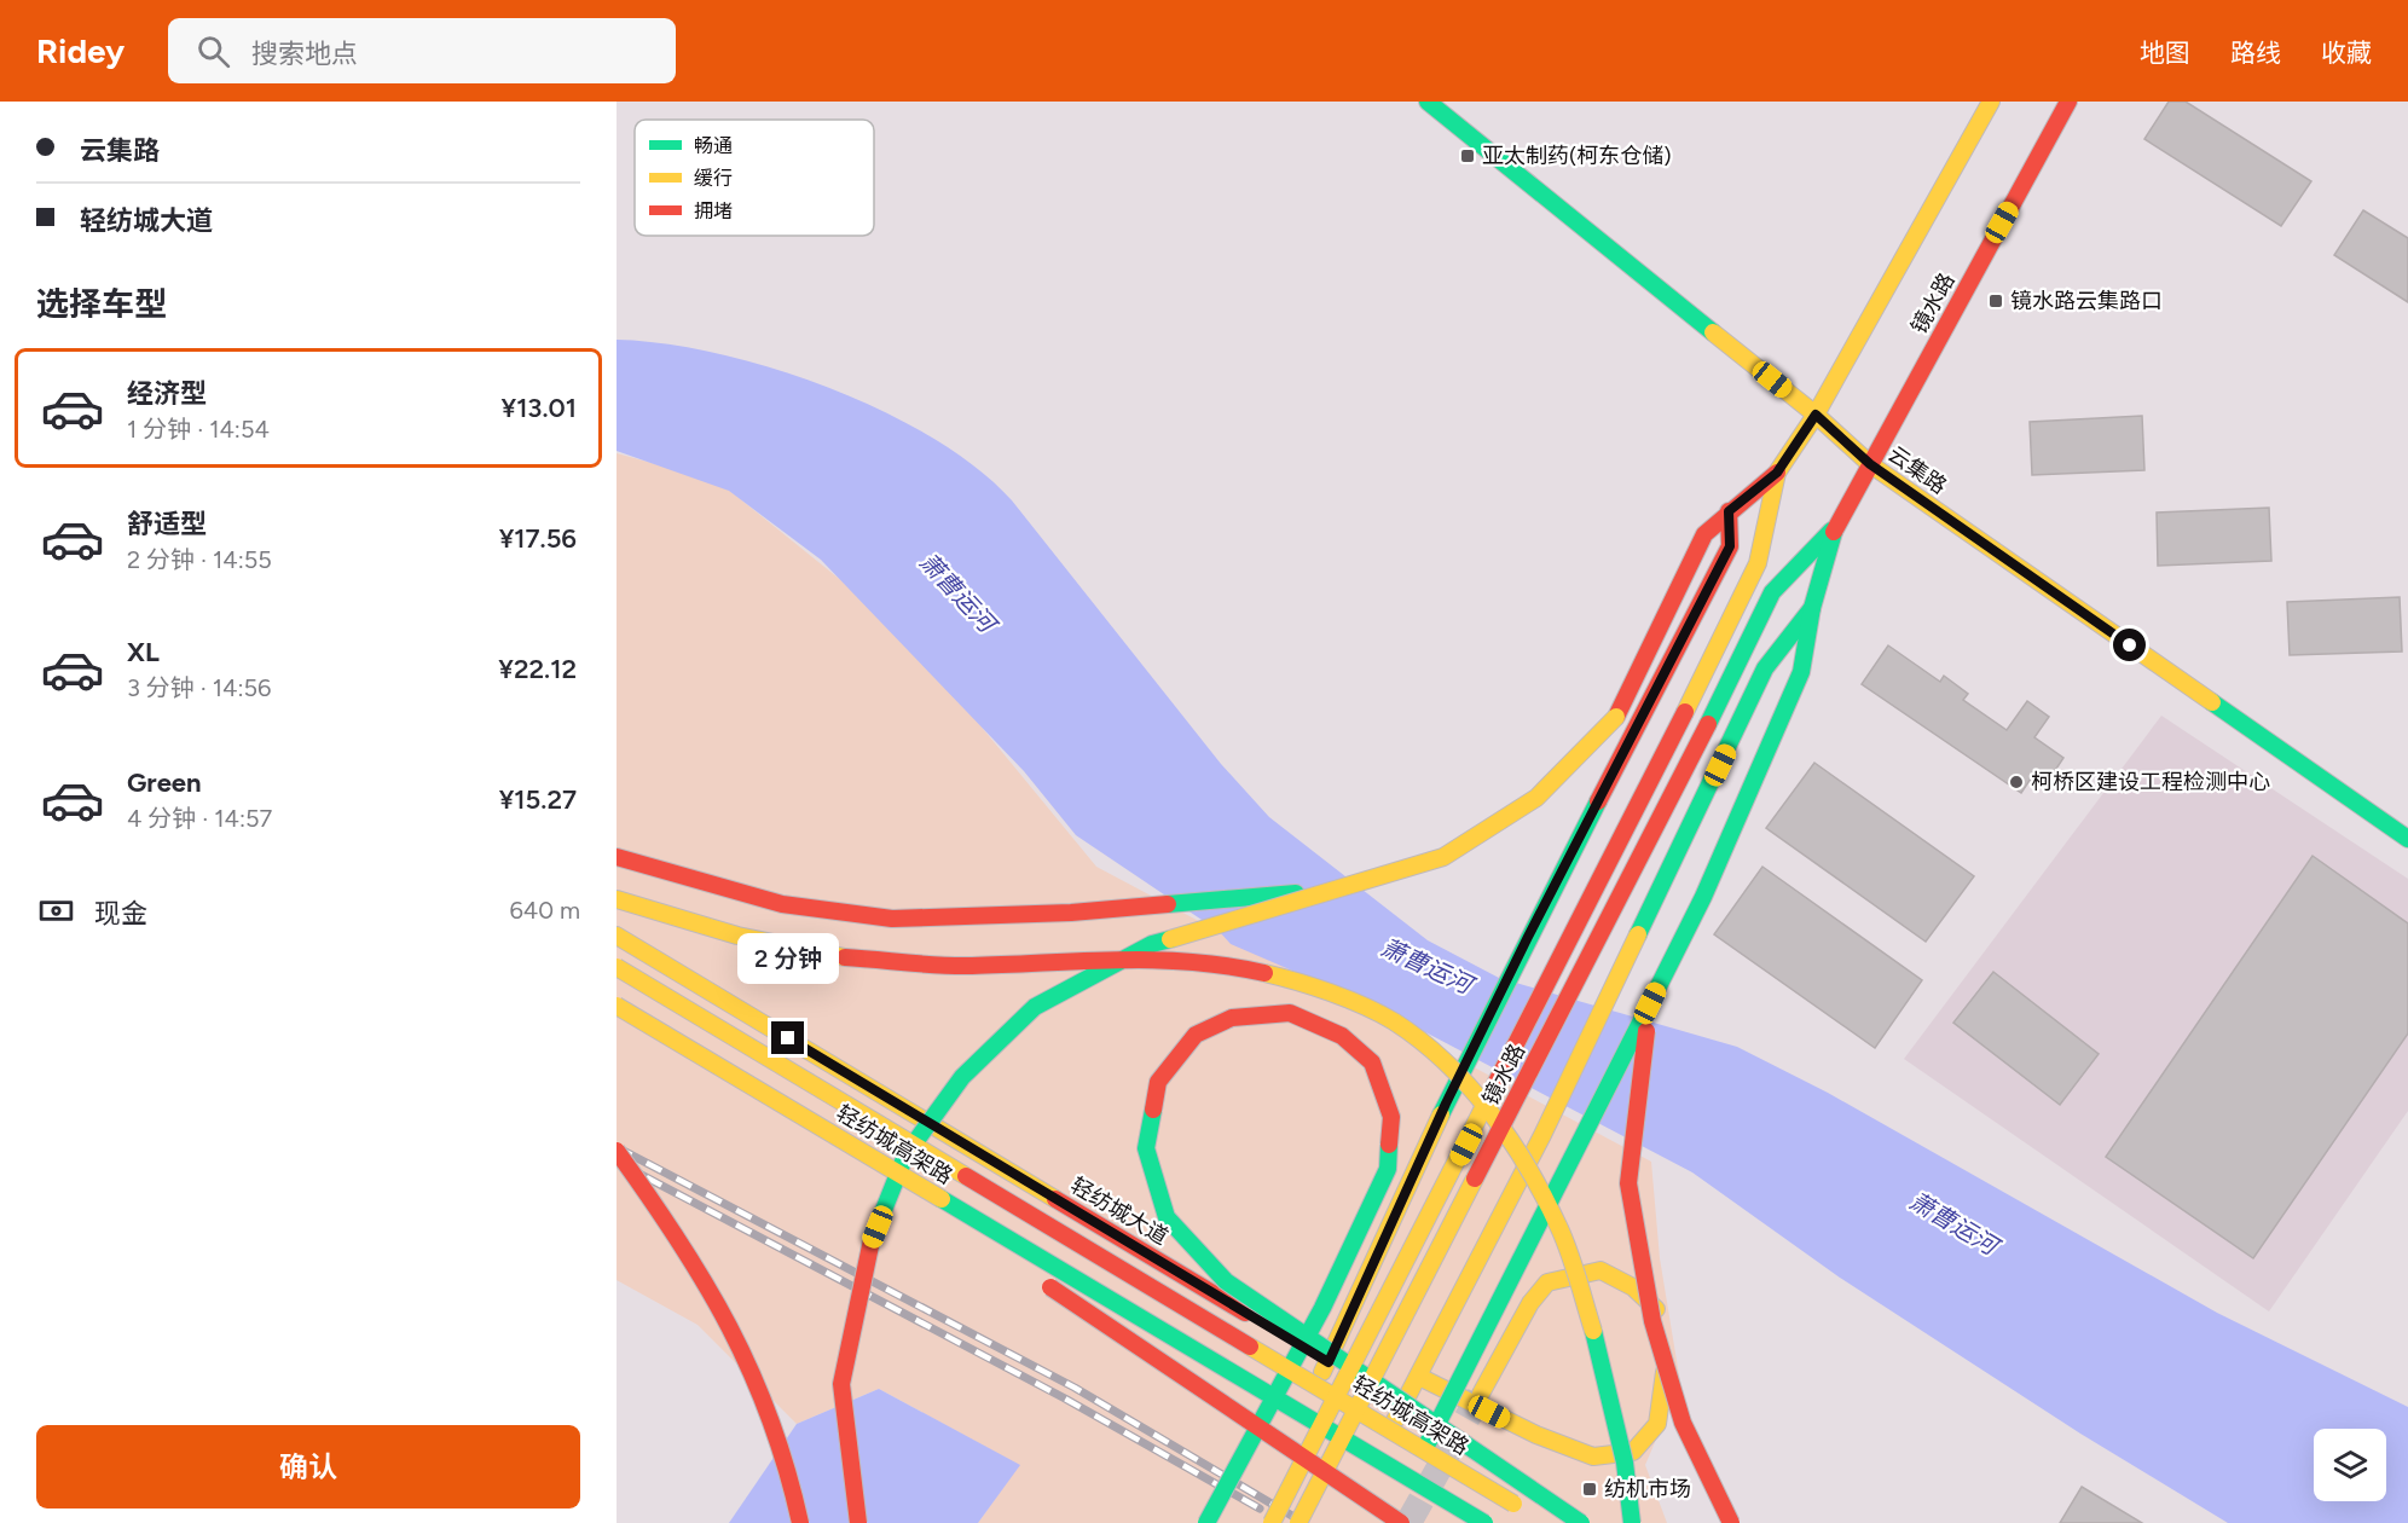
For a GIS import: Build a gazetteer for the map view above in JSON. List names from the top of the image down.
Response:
{
  "streets": {
    "main road": [
      "镜水路",
      "云集路",
      "轻纺城高架路",
      "轻纺城大道"
    ]
  },
  "crossings": [
    ["镜水路", "云集路"]
  ],
  "water": ["萧曹运河"],
  "places": {
    "transit": ["亚太制药(柯东仓储)", "镜水路云集路口", "纺机市场"],
    "other": ["柯桥区建设工程检测中心"]
  },
  "legend": ["畅通", "缓行", "拥堵"],
  "page": {
    "header": "Ridey",
    "search": "搜索地点",
    "nav": ["地图", "路线", "收藏"],
    "banner": ["云集路", "轻纺城大道"],
    "heading": "选择车型",
    "list": [
      {
        "name": "经济型",
        "note": "1 分钟 · 14:54",
        "value": "¥13.01"
      },
      {
        "name": "舒适型",
        "note": "2 分钟 · 14:55",
        "value": "¥17.56"
      },
      {
        "name": "XL",
        "note": "3 分钟 · 14:56",
        "value": "¥22.12"
      },
      {
        "name": "Green",
        "note": "4 分钟 · 14:57",
        "value": "¥15.27"
      }
    ],
    "pay": ["现金", "640 m"],
    "bubble": "2 分钟",
    "buttons": "确认"
  }
}
